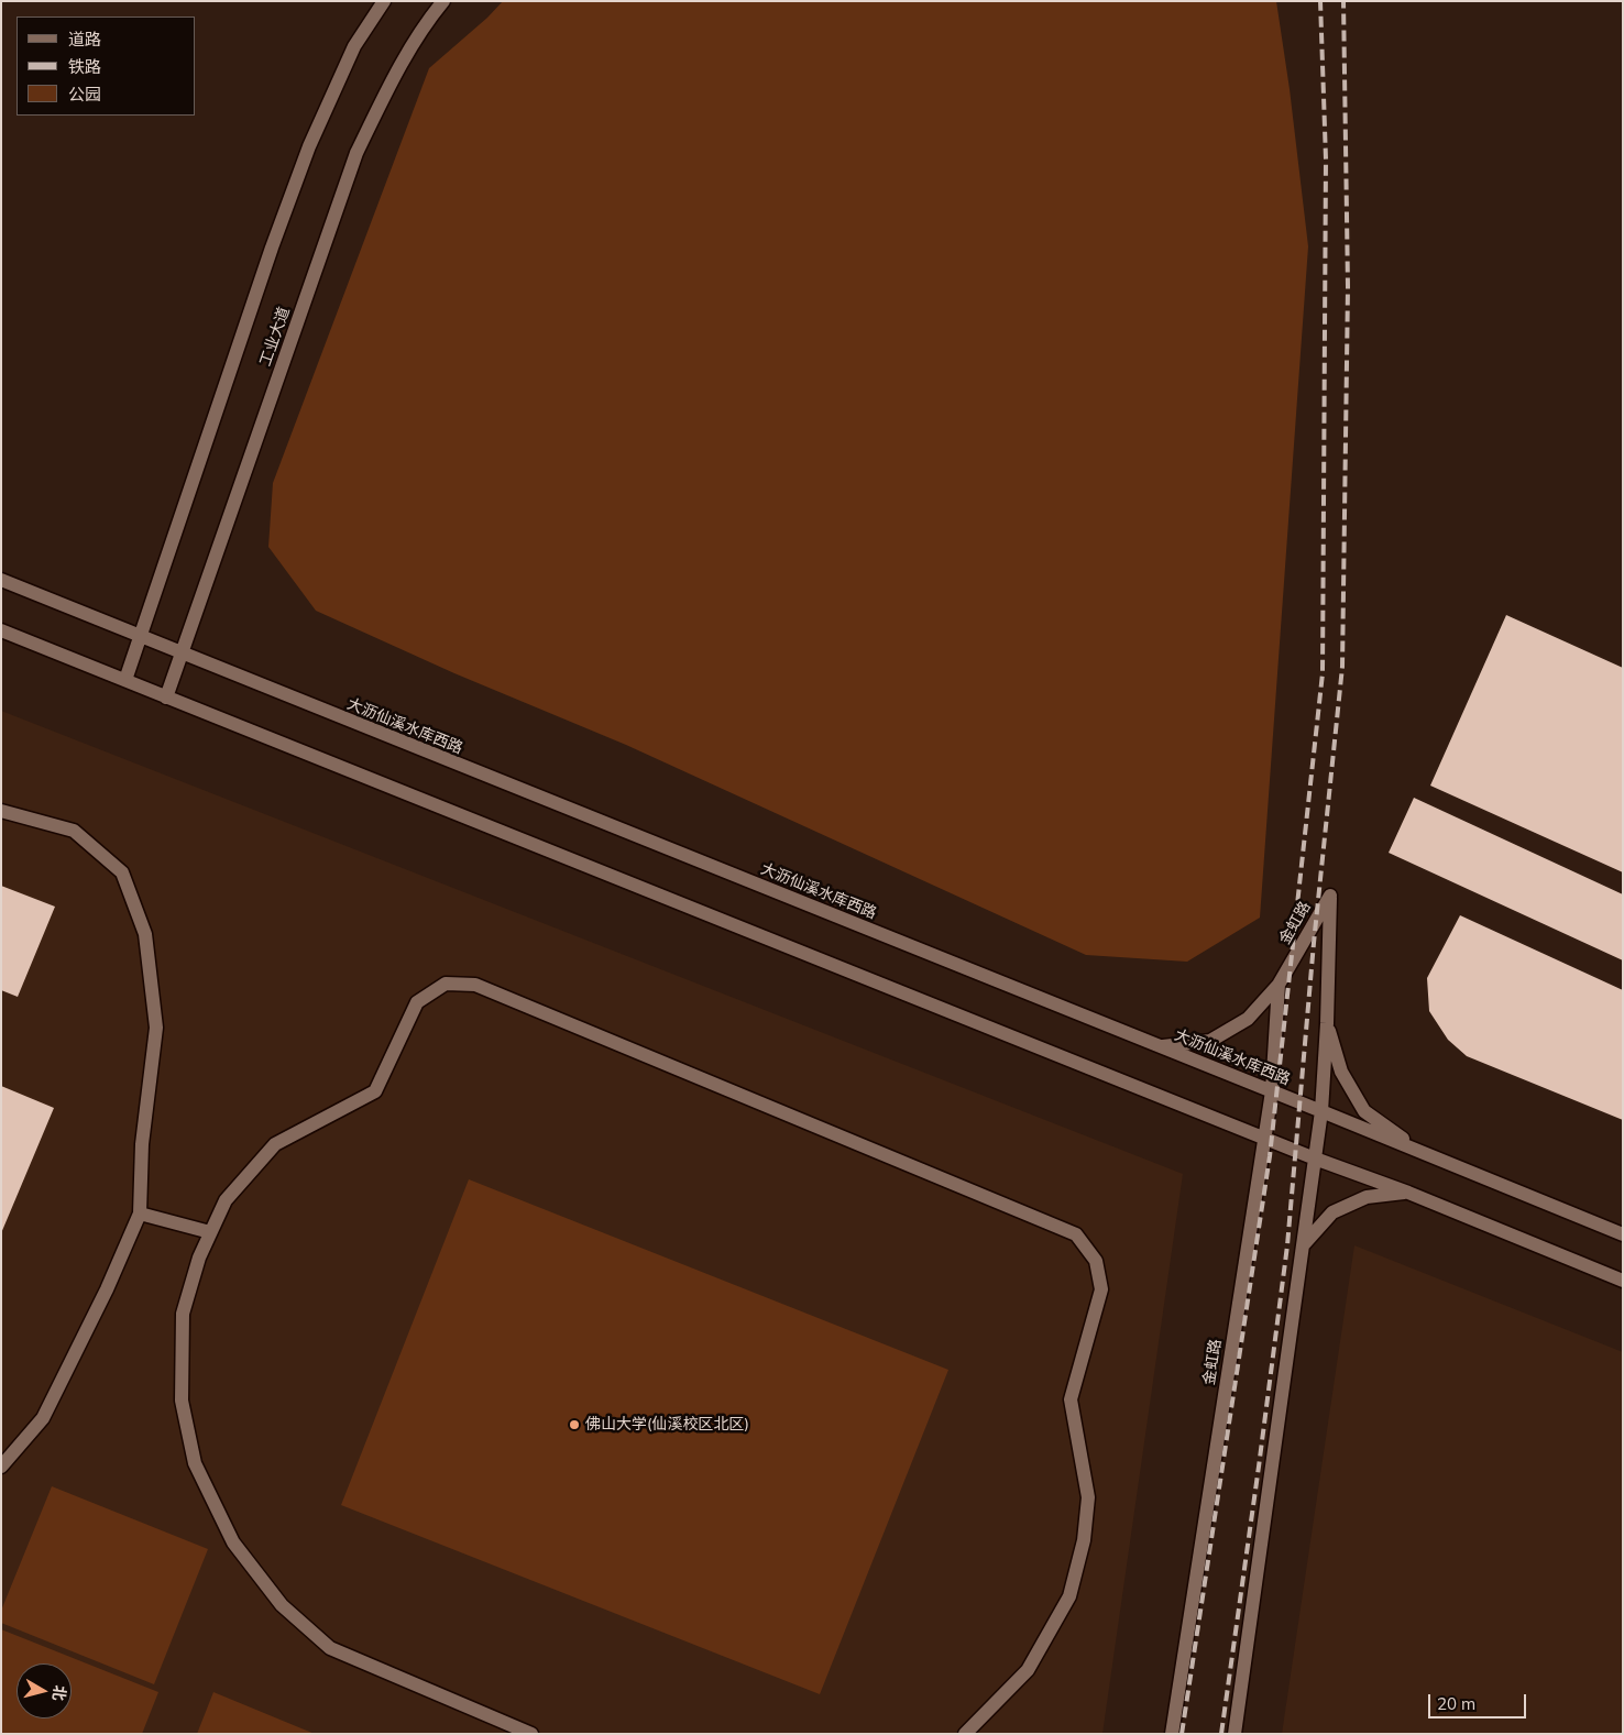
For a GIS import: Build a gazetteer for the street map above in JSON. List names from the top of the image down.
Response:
{
  "streets": {
    "street": ["工业大道", "大沥仙溪水库西路", "金虹路"]
  },
  "crossings": [
    ["工业大道", "大沥仙溪水库西路"],
    ["大沥仙溪水库西路", "金虹路"]
  ],
  "places": ["佛山大学(仙溪校区北区)"],
  "legend": ["道路", "铁路", "公园"],
  "scale_bar": "20 m",
  "north": "right"
}
